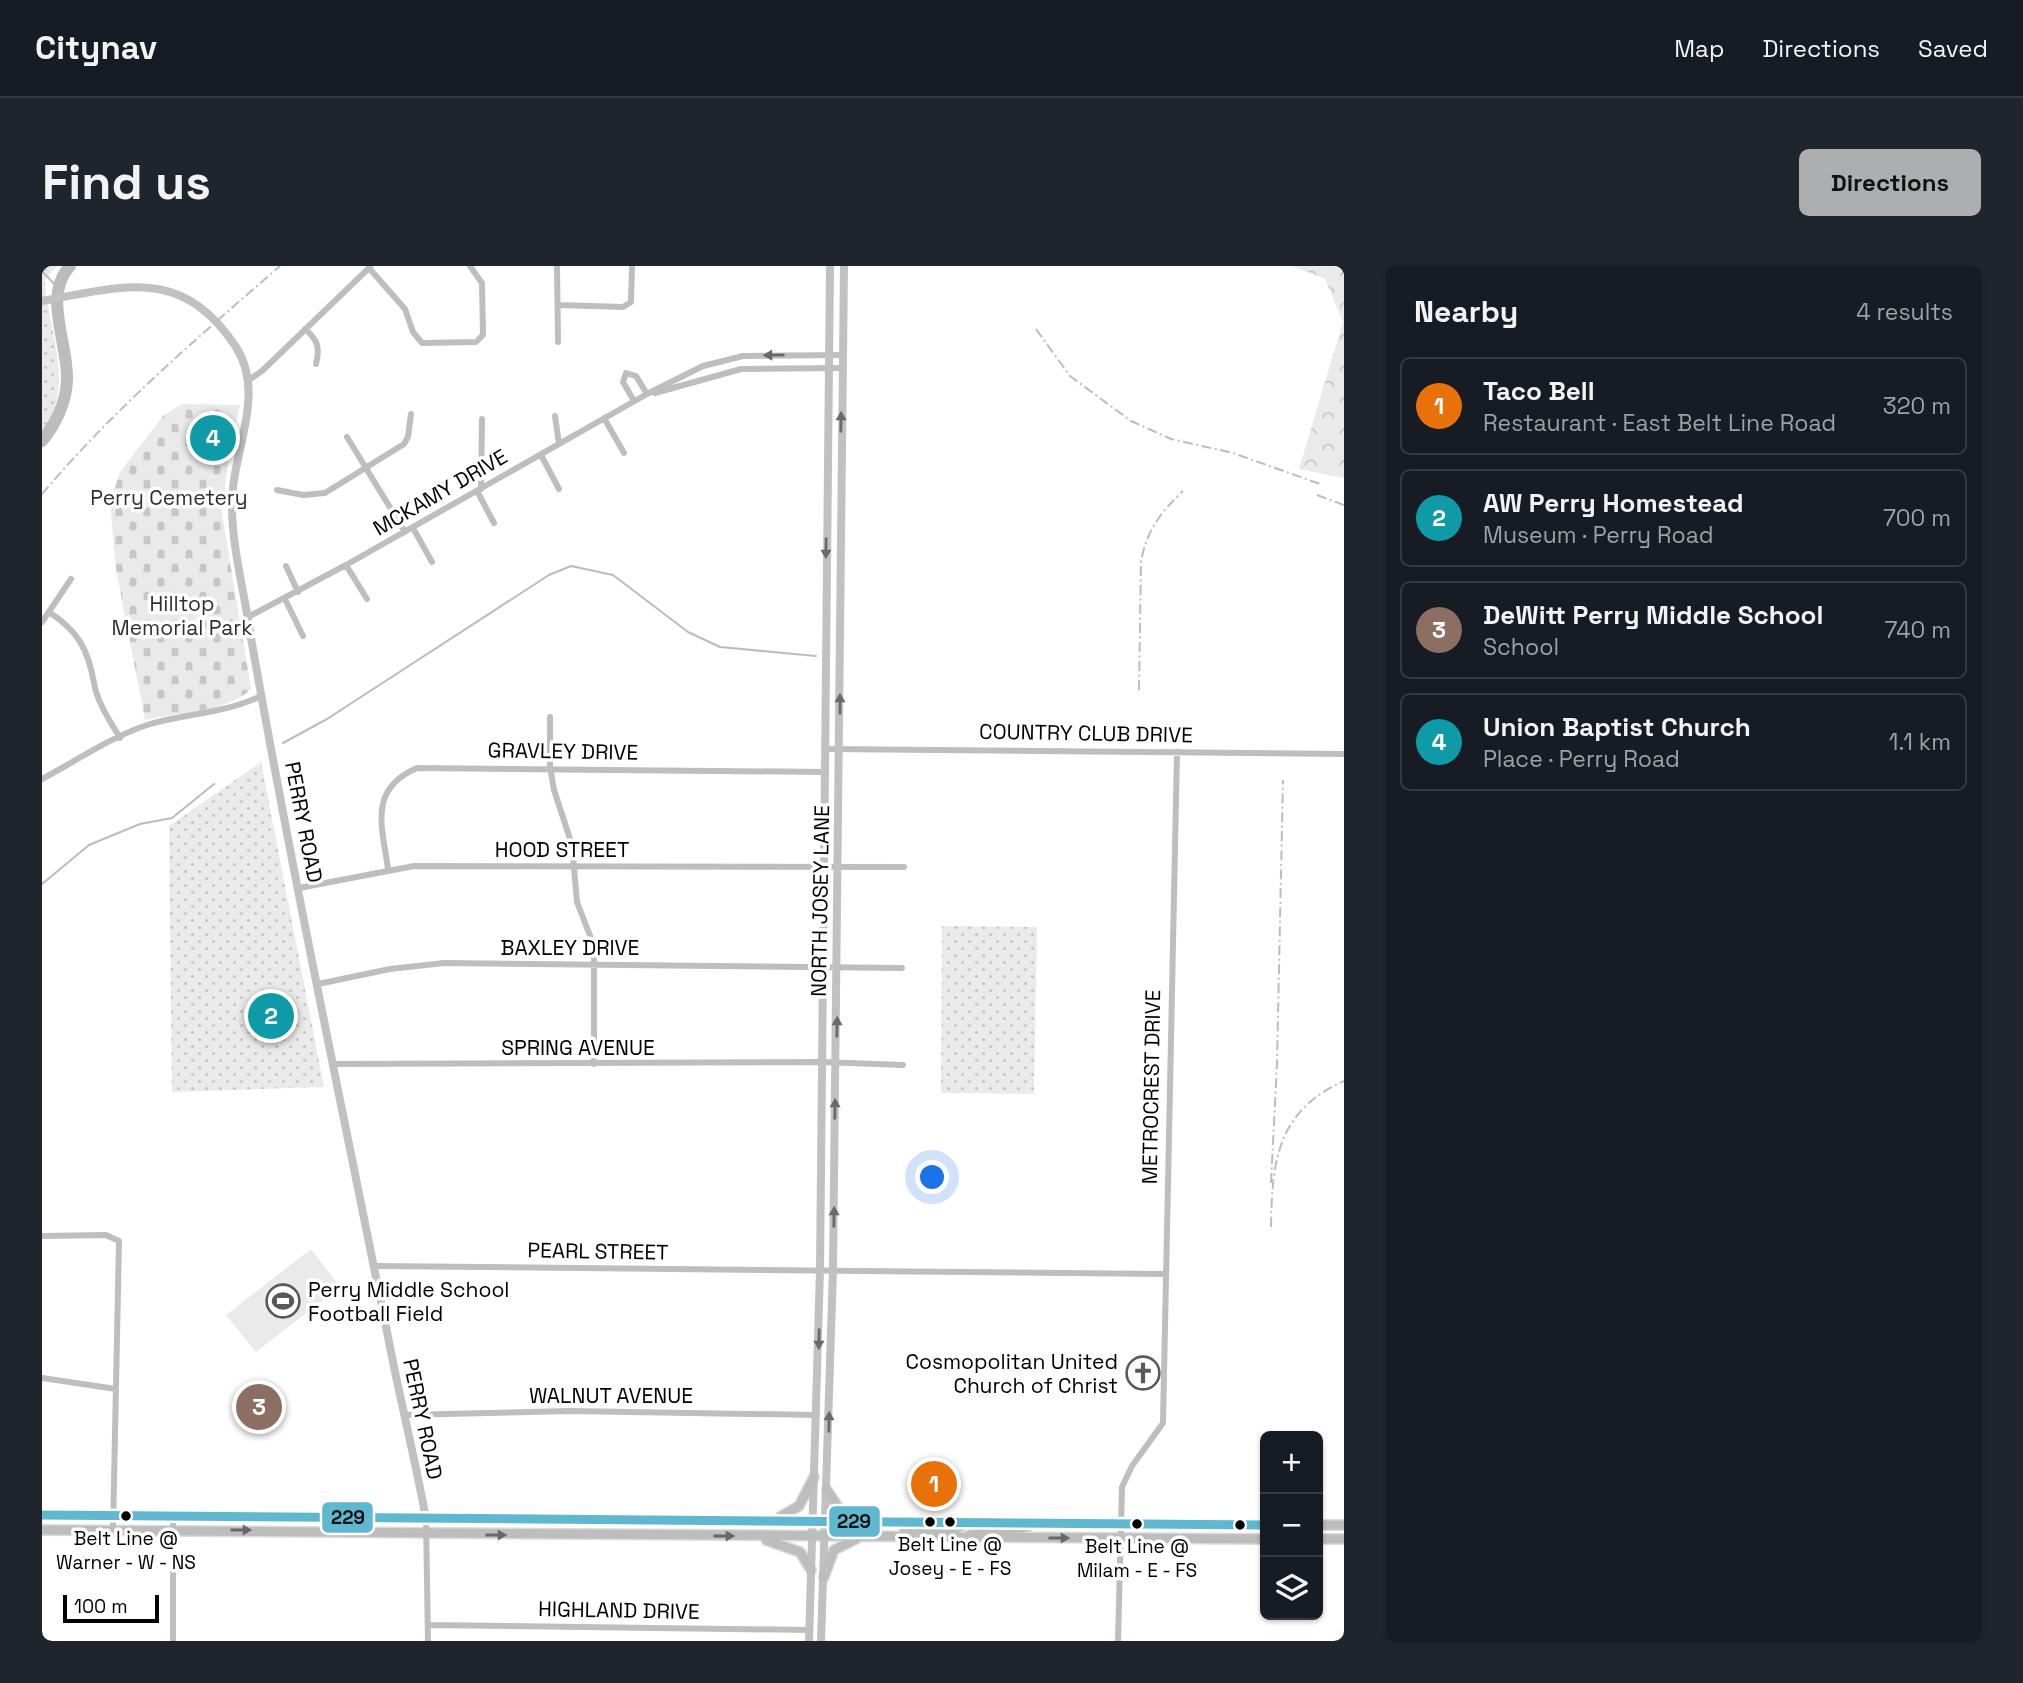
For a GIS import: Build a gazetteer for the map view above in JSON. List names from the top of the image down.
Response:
{
  "streets": {
    "main road": ["PERRY ROAD", "NORTH JOSEY LANE"],
    "street": [
      "MCKAMY DRIVE",
      "COUNTRY CLUB DRIVE",
      "GRAVLEY DRIVE",
      "HOOD STREET",
      "BAXLEY DRIVE",
      "SPRING AVENUE",
      "METROCREST DRIVE",
      "PEARL STREET",
      "WALNUT AVENUE",
      "HIGHLAND DRIVE"
    ]
  },
  "crossings": [
    ["MCKAMY DRIVE", "PERRY ROAD"],
    ["MCKAMY DRIVE", "NORTH JOSEY LANE"],
    ["COUNTRY CLUB DRIVE", "NORTH JOSEY LANE"],
    ["COUNTRY CLUB DRIVE", "METROCREST DRIVE"],
    ["GRAVLEY DRIVE", "HOOD STREET"],
    ["GRAVLEY DRIVE", "NORTH JOSEY LANE"],
    ["PERRY ROAD", "HOOD STREET"],
    ["PERRY ROAD", "BAXLEY DRIVE"],
    ["PERRY ROAD", "SPRING AVENUE"],
    ["PERRY ROAD", "PEARL STREET"],
    ["PERRY ROAD", "WALNUT AVENUE"],
    ["HOOD STREET", "NORTH JOSEY LANE"],
    ["NORTH JOSEY LANE", "BAXLEY DRIVE"],
    ["NORTH JOSEY LANE", "SPRING AVENUE"],
    ["NORTH JOSEY LANE", "PEARL STREET"],
    ["NORTH JOSEY LANE", "WALNUT AVENUE"],
    ["NORTH JOSEY LANE", "HIGHLAND DRIVE"],
    ["METROCREST DRIVE", "PEARL STREET"]
  ],
  "parks": ["Perry Cemetery", "Hilltop Memorial Park"],
  "places": {
    "sports": ["Perry Middle School Football Field"],
    "church": ["Cosmopolitan United Church of Christ"],
    "other": ["Belt Line @ Warner - W - NS", "Belt Line @ Josey - E - FS", "Belt Line @ Milam - E - FS"]
  },
  "lines": ["transit line 229"],
  "scale_bar": "100 m",
  "page": {
    "header": "Citynav",
    "nav": ["Map", "Directions", "Saved"],
    "buttons": "Directions",
    "title": "Find us",
    "heading": ["Nearby", "4 results"],
    "list": [
      {
        "mark": "1",
        "name": "Taco Bell",
        "note": "Restaurant · East Belt Line Road",
        "value": "320 m"
      },
      {
        "mark": "2",
        "name": "AW Perry Homestead",
        "note": "Museum · Perry Road",
        "value": "700 m"
      },
      {
        "mark": "3",
        "name": "DeWitt Perry Middle School",
        "note": "School",
        "value": "740 m"
      },
      {
        "mark": "4",
        "name": "Union Baptist Church",
        "note": "Place · Perry Road",
        "value": "1.1 km"
      }
    ],
    "pins": [
      "4",
      "2",
      "3",
      "1"
    ],
    "map_buttons": ["+", "−"],
    "scale": "100 m"
  }
}
